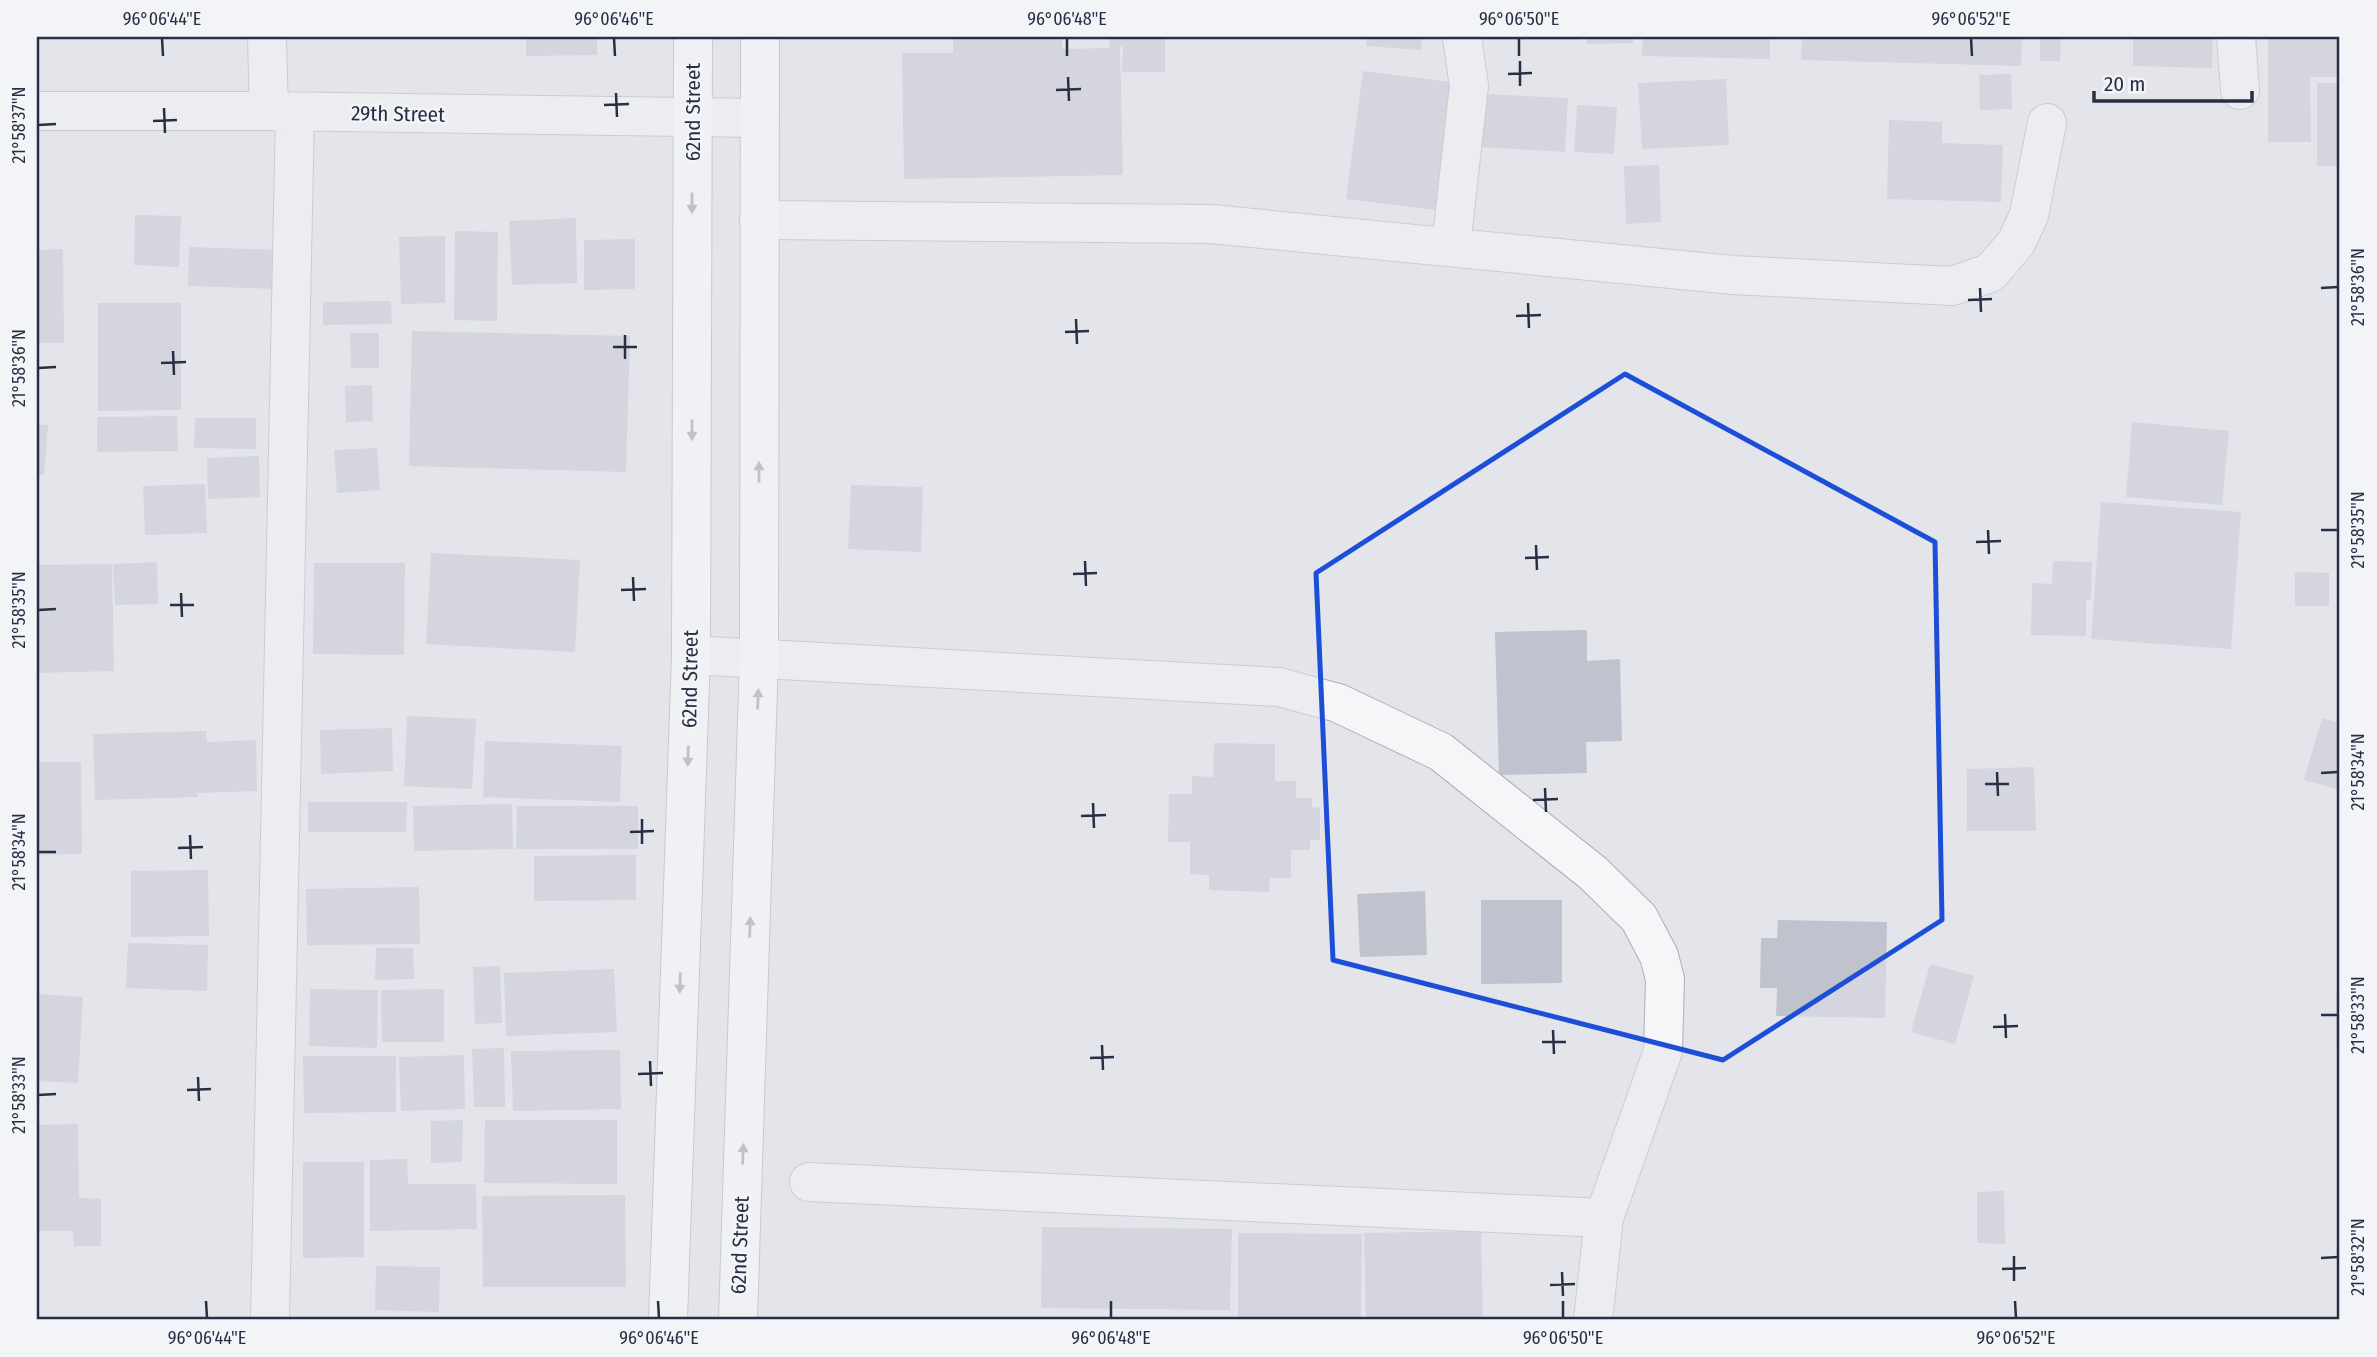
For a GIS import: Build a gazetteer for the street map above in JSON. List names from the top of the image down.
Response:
{
  "streets": {
    "main road": ["62nd Street"],
    "street": ["29th Street"]
  },
  "crossings": [
    ["62nd Street", "29th Street"]
  ],
  "scale_bar": "20 m",
  "coordinates": [
    "96°06'44\"E",
    "96°06'46\"E",
    "96°06'48\"E",
    "96°06'50\"E",
    "96°06'52\"E",
    "21°58'37\"N",
    "21°58'36\"N",
    "21°58'35\"N",
    "21°58'34\"N",
    "21°58'33\"N",
    "21°58'32\"N"
  ]
}
